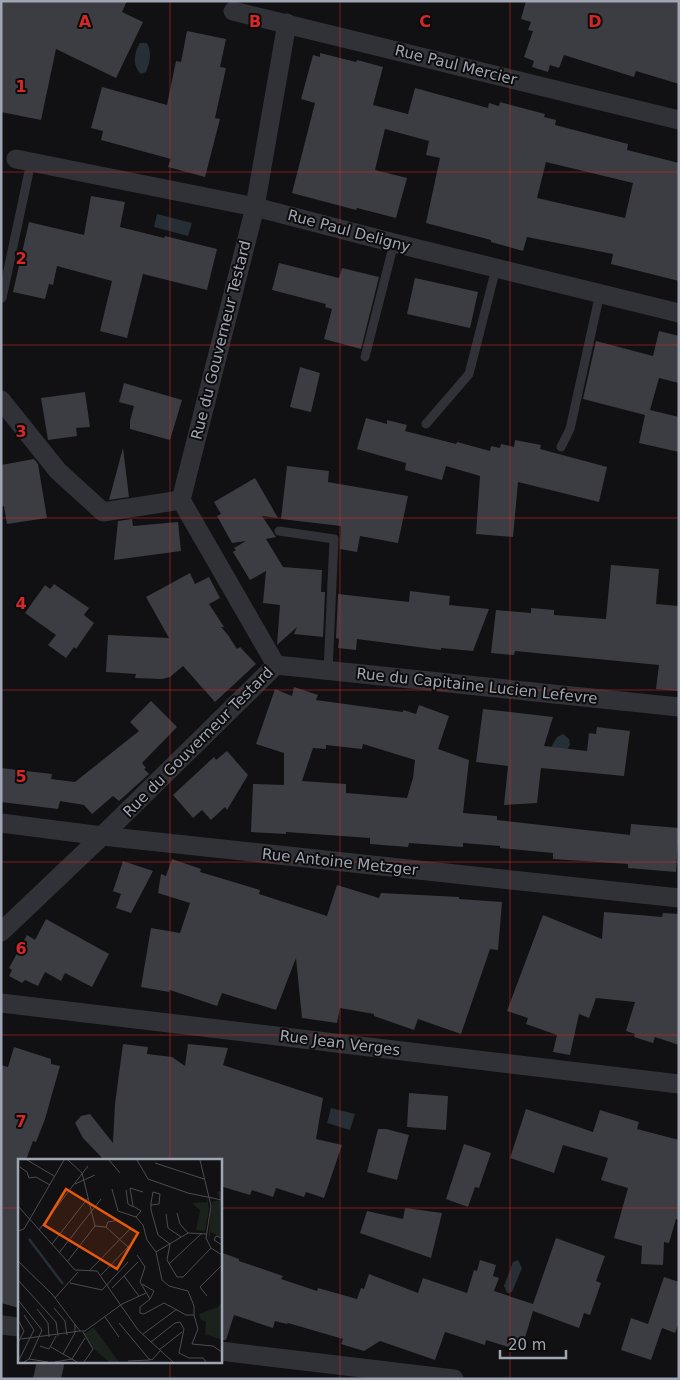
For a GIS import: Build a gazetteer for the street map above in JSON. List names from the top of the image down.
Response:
{
  "streets": {
    "street": [
      "Rue Paul Mercier",
      "Rue Paul Deligny",
      "Rue du Gouverneur Testard",
      "Rue du Capitaine Lucien Lefevre",
      "Rue Antoine Metzger",
      "Rue Jean Verges"
    ]
  },
  "crossings": [
    ["Rue Paul Mercier", "Rue du Gouverneur Testard"],
    ["Rue Paul Deligny", "Rue du Gouverneur Testard"],
    ["Rue du Gouverneur Testard", "Rue du Capitaine Lucien Lefevre"],
    ["Rue du Gouverneur Testard", "Rue Antoine Metzger"]
  ],
  "scale_bar": "20 m",
  "grid": {
    "columns": [
      "A",
      "B",
      "C",
      "D"
    ],
    "rows": [
      "1",
      "2",
      "3",
      "4",
      "5",
      "6",
      "7"
    ]
  }
}
